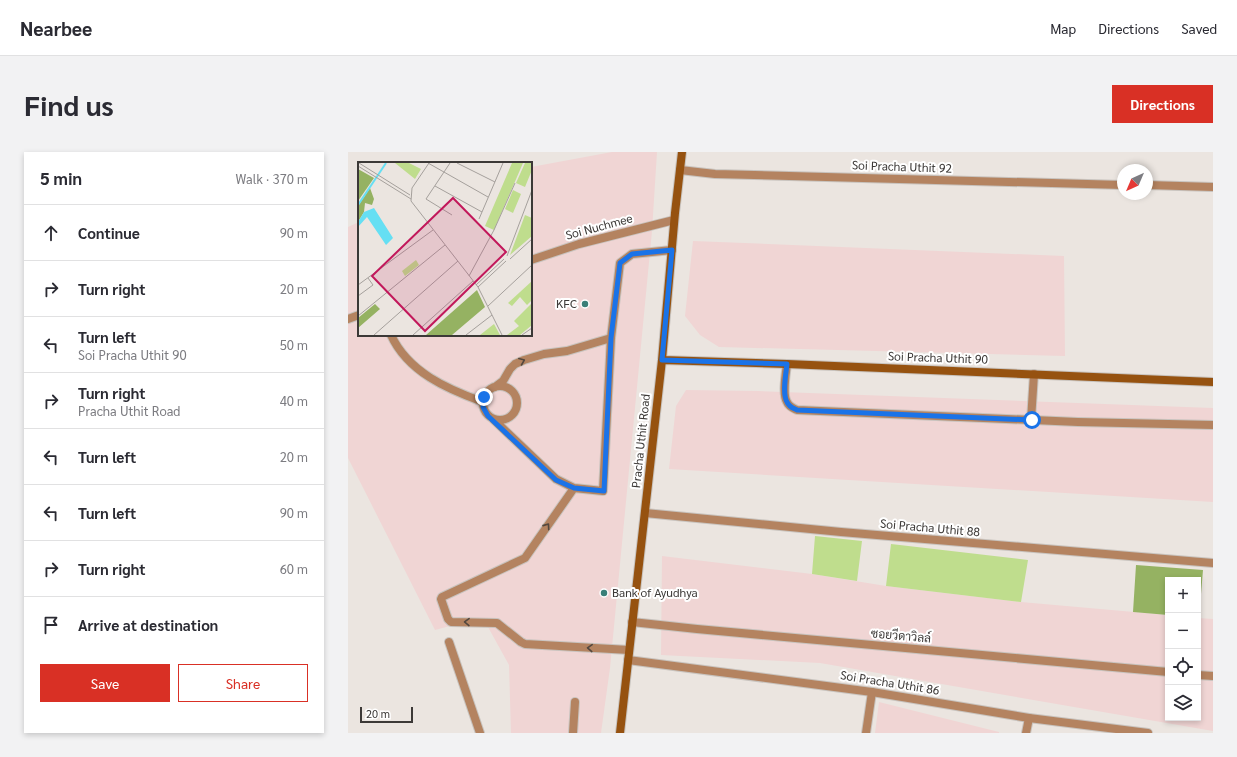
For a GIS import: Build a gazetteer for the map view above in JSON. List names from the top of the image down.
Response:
{
  "streets": {
    "main road": ["Soi Pracha Uthit 90", "Pracha Uthit Road"],
    "street": [
      "Soi Pracha Uthit 92",
      "Soi Nuchmee",
      "Soi Pracha Uthit 88",
      "ซอยวีดาวิลล์",
      "Soi Pracha Uthit 86"
    ]
  },
  "crossings": [
    ["Soi Pracha Uthit 92", "Pracha Uthit Road"],
    ["Soi Nuchmee", "Pracha Uthit Road"],
    ["Soi Pracha Uthit 90", "Pracha Uthit Road"],
    ["Pracha Uthit Road", "Soi Pracha Uthit 88"],
    ["Pracha Uthit Road", "ซอยวีดาวิลล์"],
    ["Pracha Uthit Road", "Soi Pracha Uthit 86"]
  ],
  "places": ["KFC", "Bank of Ayudhya"],
  "scale_bar": "20 m",
  "north": "bottom left",
  "page": {
    "header": "Nearbee",
    "nav": ["Map", "Directions", "Saved"],
    "buttons": [
      "Directions",
      ["Save", "Share"]
    ],
    "title": "Find us",
    "heading": ["5 min", "Walk · 370 m"],
    "list": [
      ["Continue", "90 m"],
      ["Turn right", "20 m"],
      ["Turn left", "Soi Pracha Uthit 90", "50 m"],
      ["Turn right", "Pracha Uthit Road", "40 m"],
      ["Turn left", "20 m"],
      ["Turn left", "90 m"],
      ["Turn right", "60 m"],
      "Arrive at destination"
    ],
    "map_buttons": ["+", "−"],
    "scale": "20 m"
  }
}
